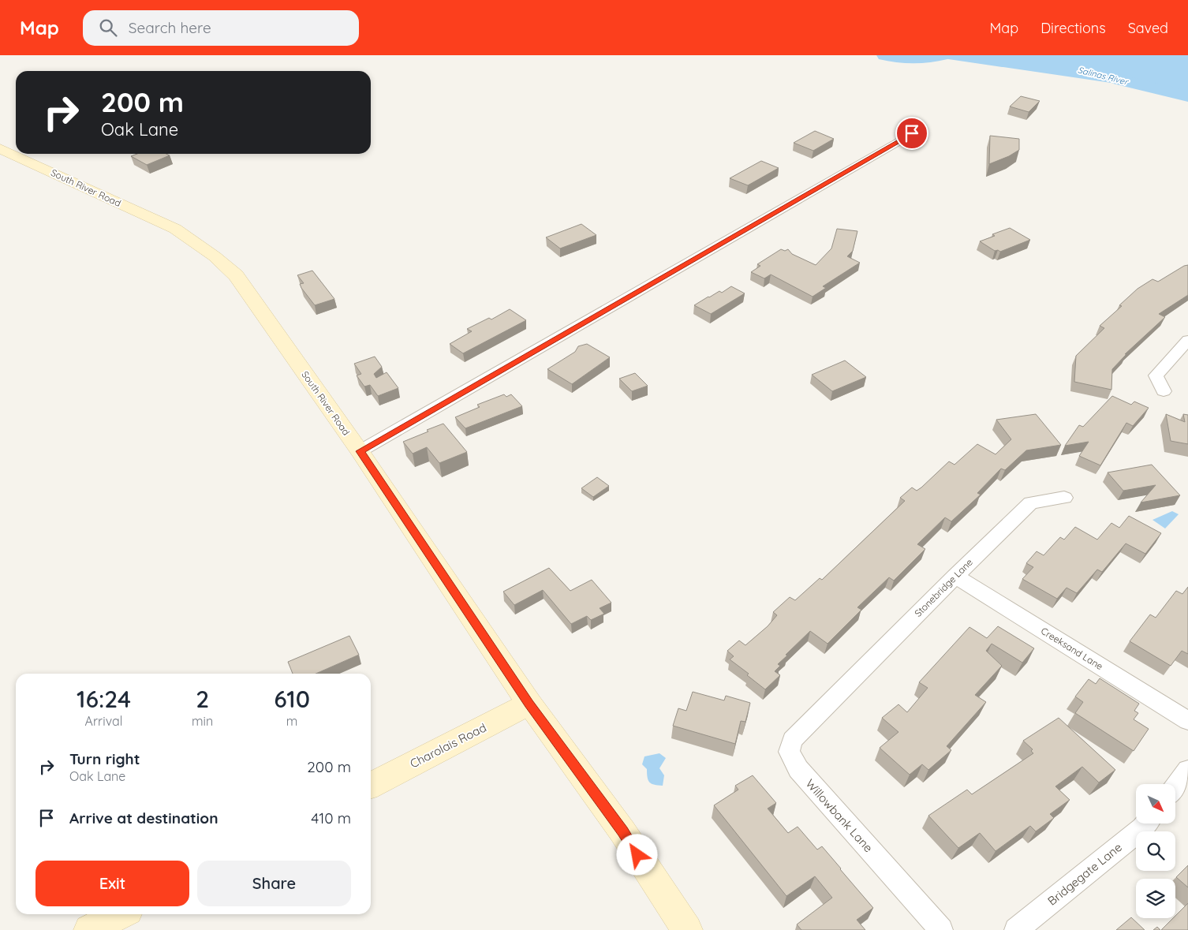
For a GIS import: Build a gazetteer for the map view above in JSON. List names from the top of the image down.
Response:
{
  "streets": {
    "main road": ["South River Road", "Charolais Road"],
    "street": [
      "Stonebridge Lane",
      "Creeksand Lane",
      "Willowbank Lane",
      "Bridgegate Lane"
    ]
  },
  "crossings": [
    ["South River Road", "Charolais Road"],
    ["Stonebridge Lane", "Creeksand Lane"],
    ["Stonebridge Lane", "Willowbank Lane"]
  ],
  "water": ["Salinas River"],
  "north": "bottom right",
  "page": {
    "header": "Map",
    "search": "Search here",
    "nav": ["Map", "Directions", "Saved"],
    "turn": ["200 m", "Oak Lane"],
    "eta": [
      "16:24",
      "Arrival",
      "2",
      "min",
      "610",
      "m"
    ],
    "list": [
      {
        "name": "Turn right",
        "note": "Oak Lane",
        "value": "200 m"
      },
      {
        "name": "Arrive at destination",
        "value": "410 m"
      }
    ],
    "buttons": ["Exit", "Share"]
  }
}
